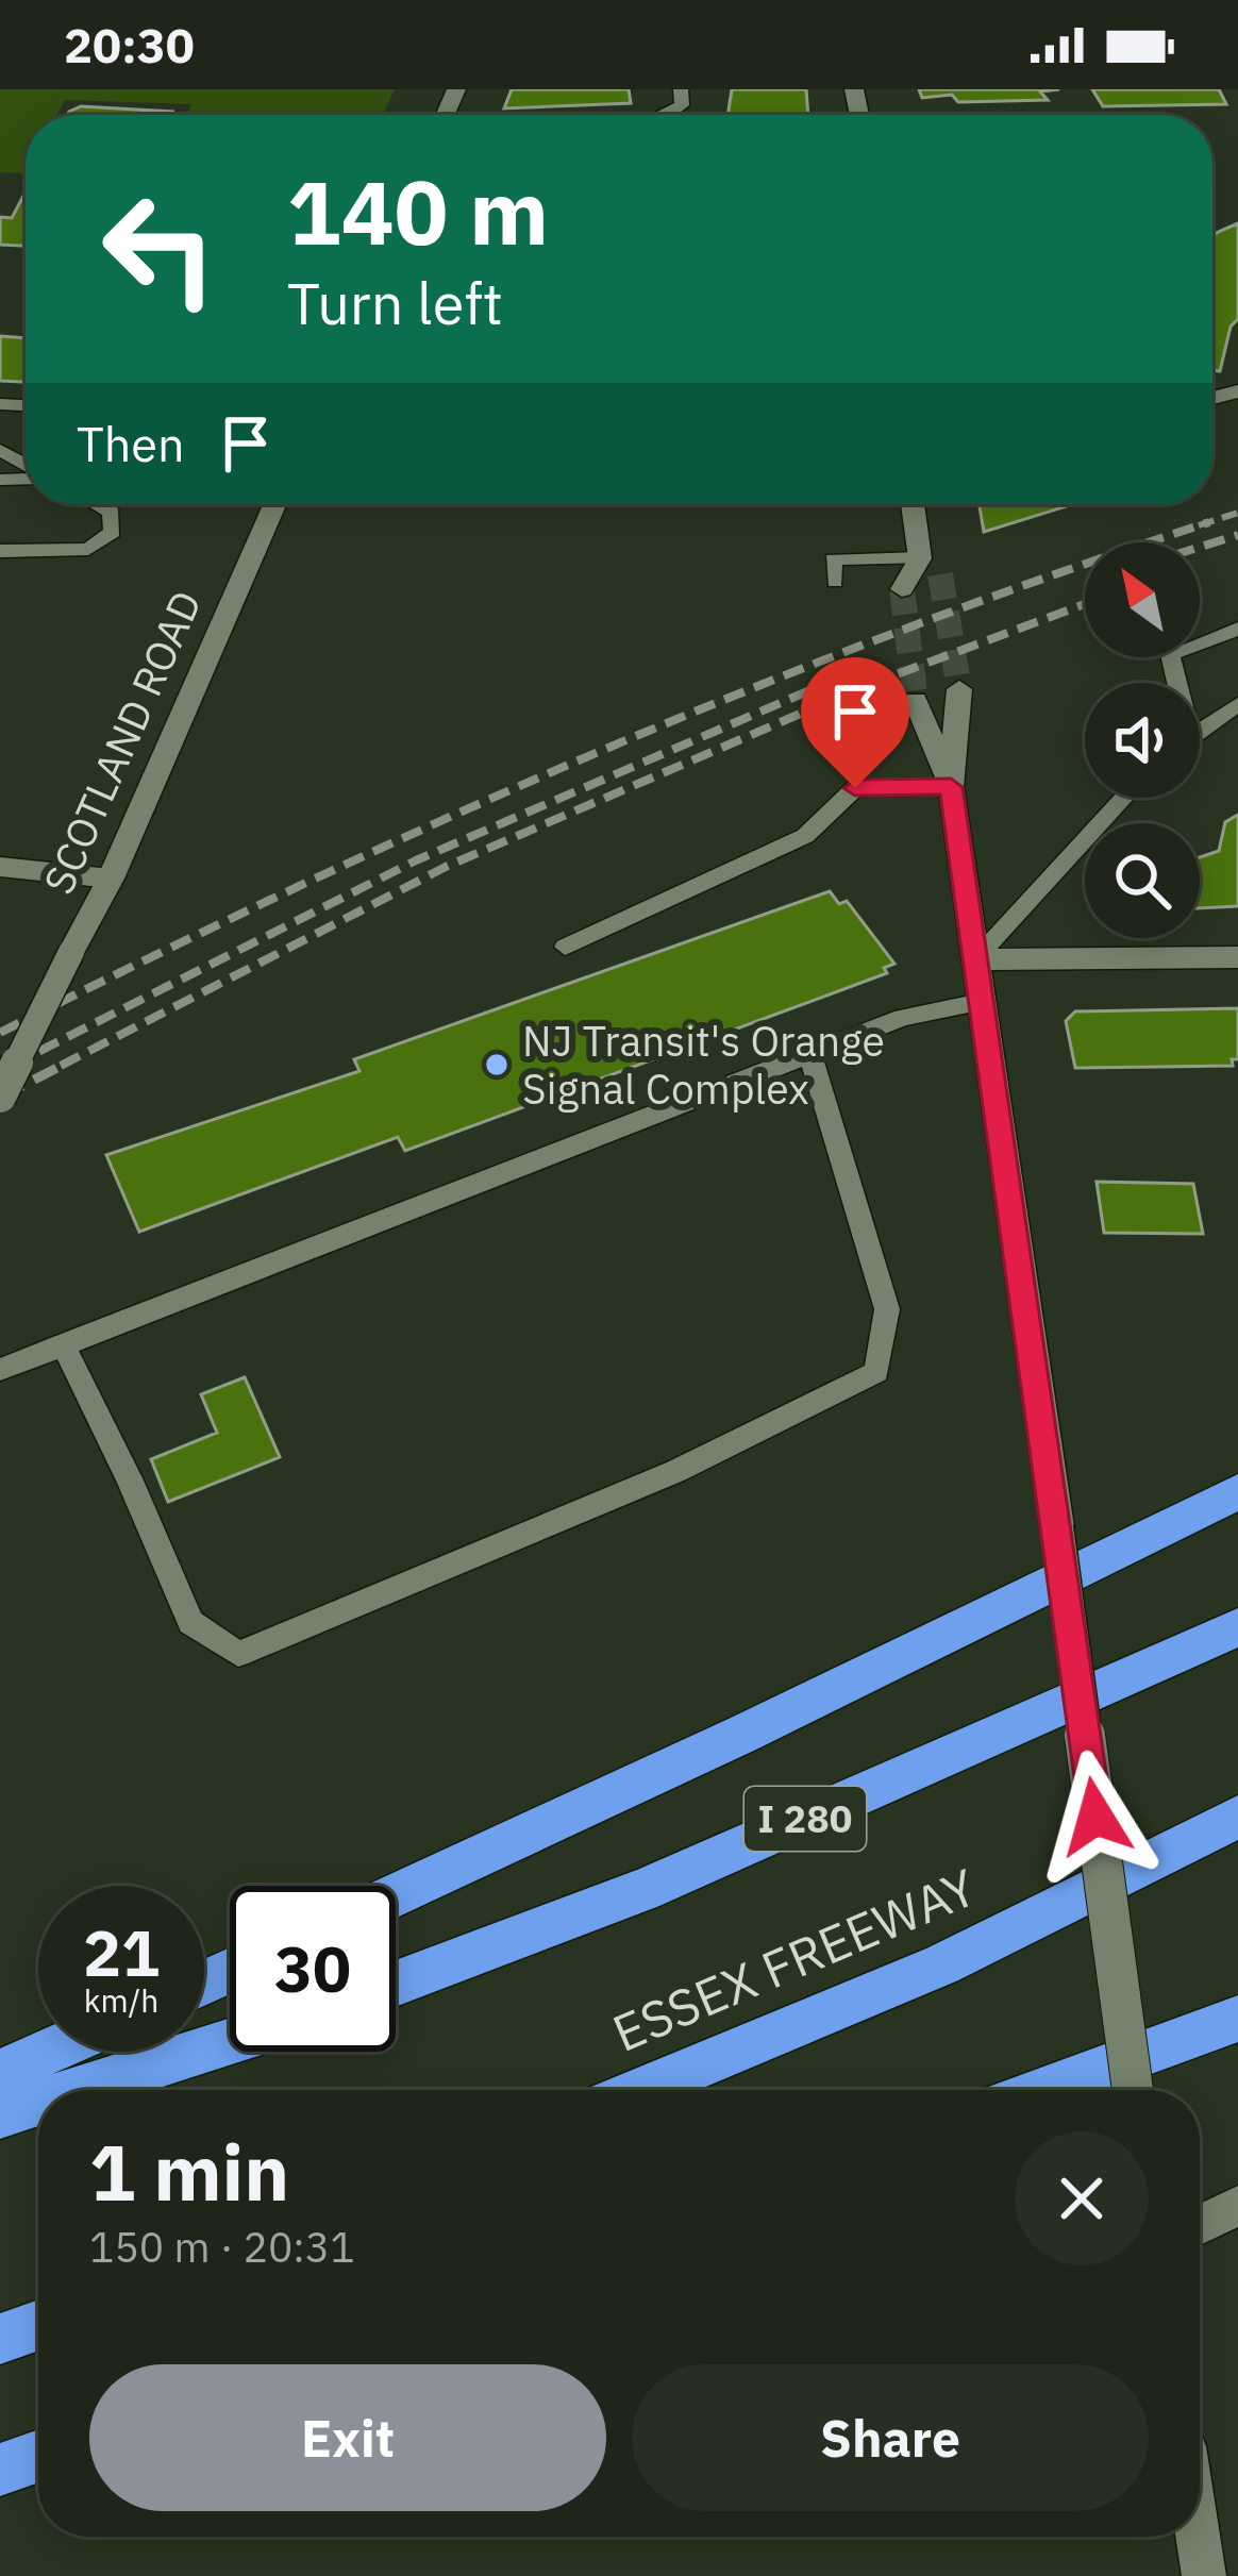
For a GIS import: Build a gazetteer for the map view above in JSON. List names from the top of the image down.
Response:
{
  "streets": {
    "highway": ["I 280", "ESSEX FREEWAY"],
    "street": ["SCOTLAND ROAD"]
  },
  "places": ["NJ Transit's Orange Signal Complex"],
  "north": "top left",
  "page": {
    "status": "20:30",
    "turn": ["140 m", "Turn left"],
    "then": "Then",
    "speed": "21 km/h",
    "limit": "30",
    "heading": ["1 min", "150 m · 20:31"],
    "buttons": ["Exit", "Share"]
  }
}
